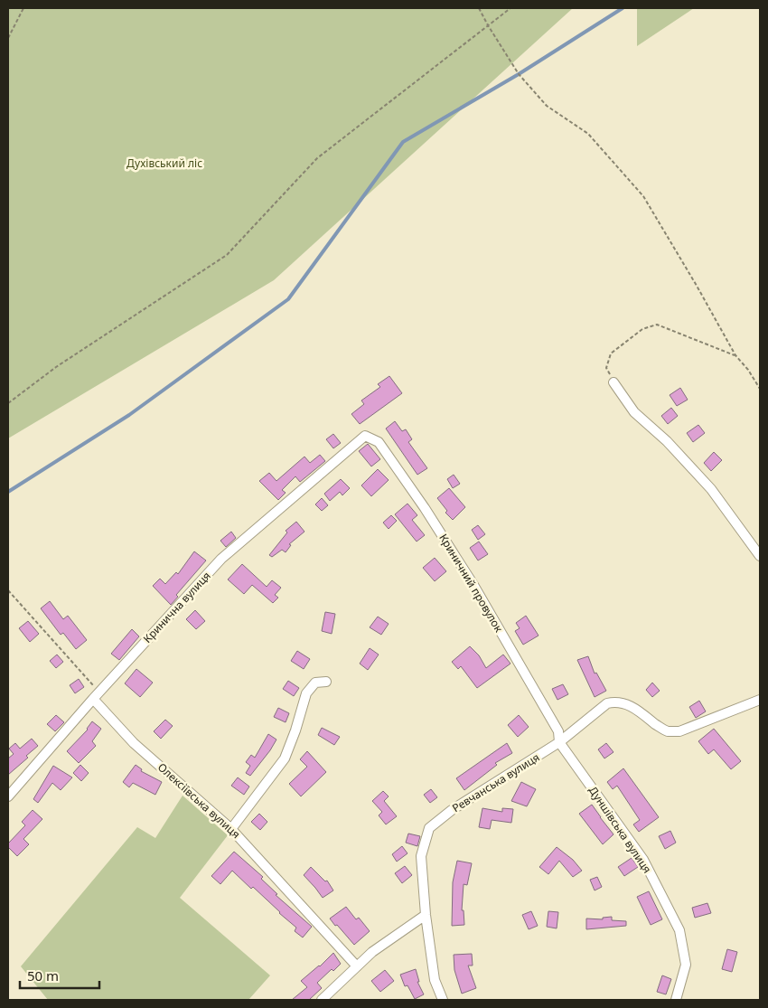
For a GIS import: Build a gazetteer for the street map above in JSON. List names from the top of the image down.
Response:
{
  "streets": {
    "street": [
      "Криничний провулок",
      "Кринична вулиця",
      "Ревчанська вулиця",
      "Олексіївська вулиця",
      "Дуншівська вулиця"
    ]
  },
  "crossings": [
    ["Криничний провулок", "Кринична вулиця"],
    ["Криничний провулок", "Ревчанська вулиця"],
    ["Криничний провулок", "Дуншівська вулиця"],
    ["Кринична вулиця", "Олексіївська вулиця"],
    ["Ревчанська вулиця", "Дуншівська вулиця"]
  ],
  "parks": ["Духівський ліс"],
  "scale_bar": "50 m"
}
